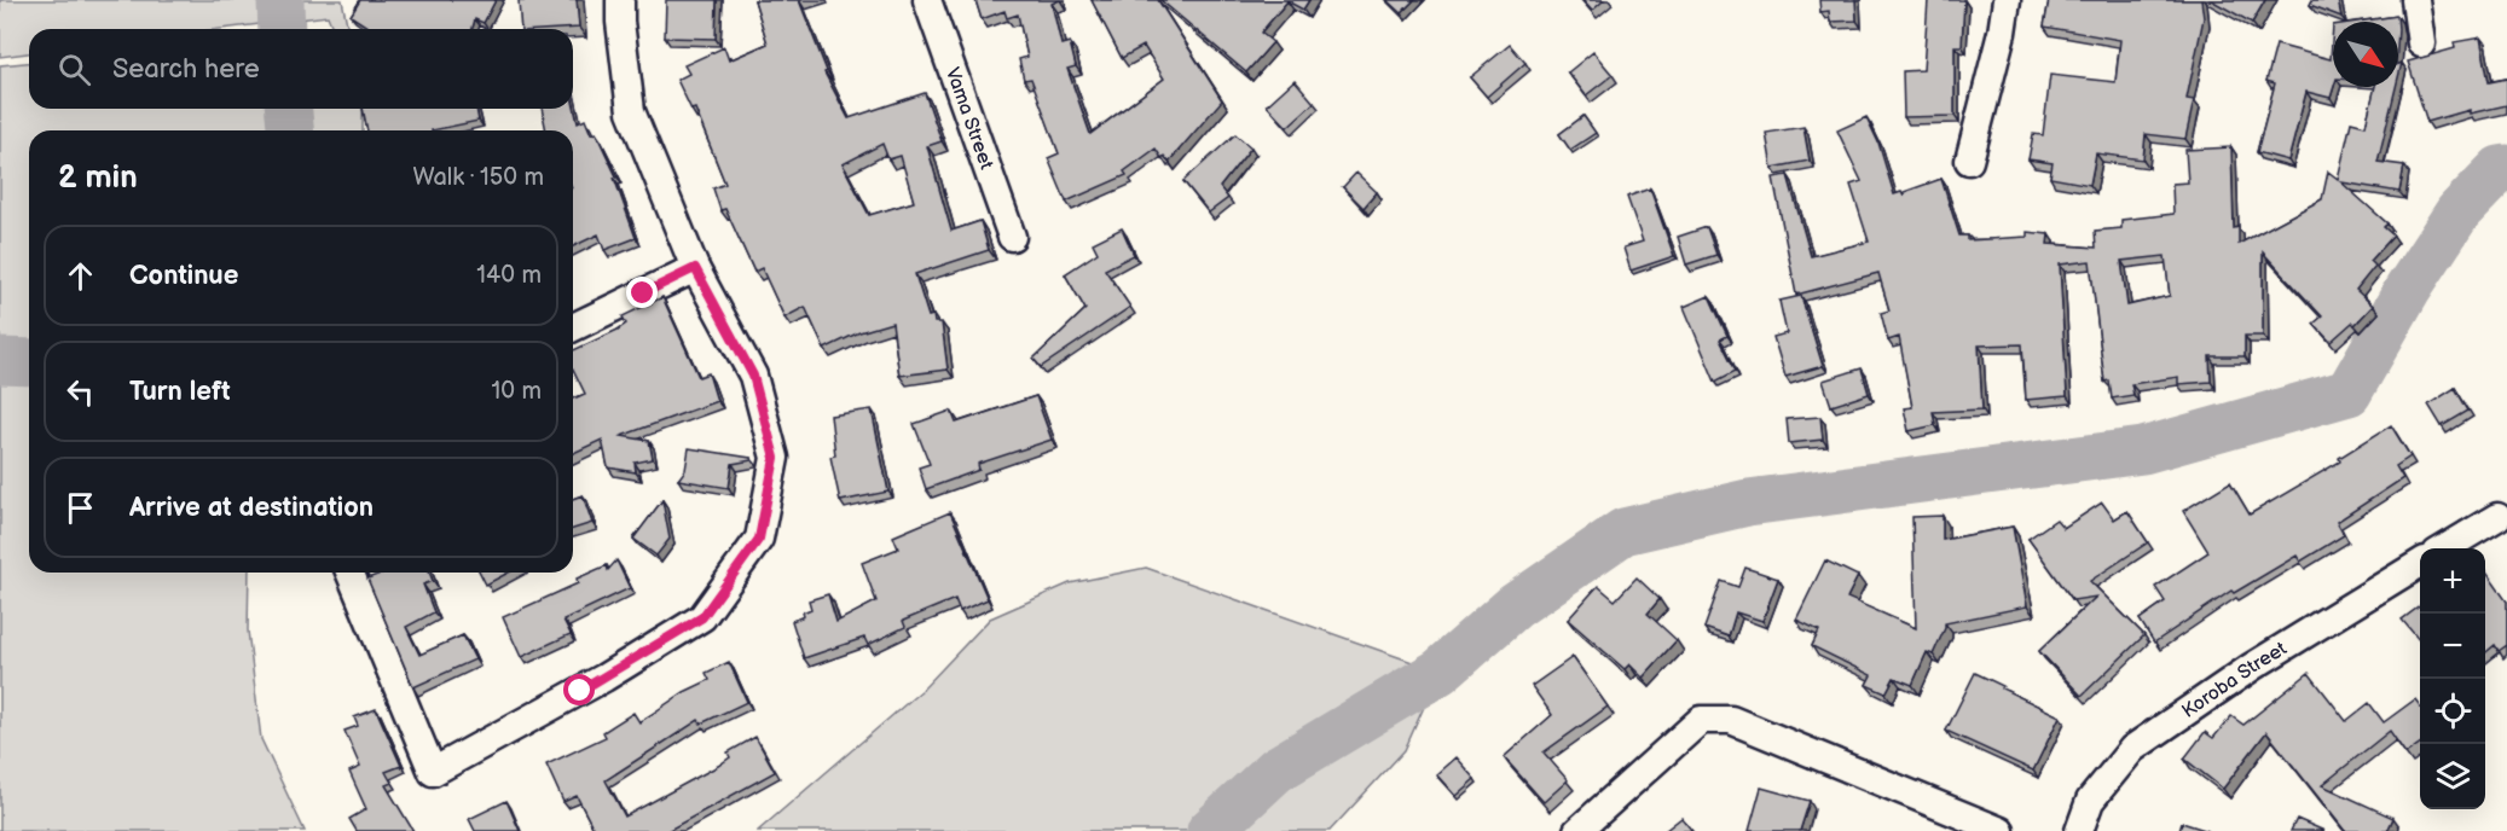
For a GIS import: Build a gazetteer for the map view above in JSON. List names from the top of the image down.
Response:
{
  "streets": {
    "street": ["Vama Street", "Koroba Street"]
  },
  "north": "bottom right",
  "page": {
    "search": "Search here",
    "heading": ["2 min", "Walk · 150 m"],
    "list": [
      ["Continue", "140 m"],
      ["Turn left", "10 m"],
      "Arrive at destination"
    ],
    "map_buttons": ["+", "−"]
  }
}
